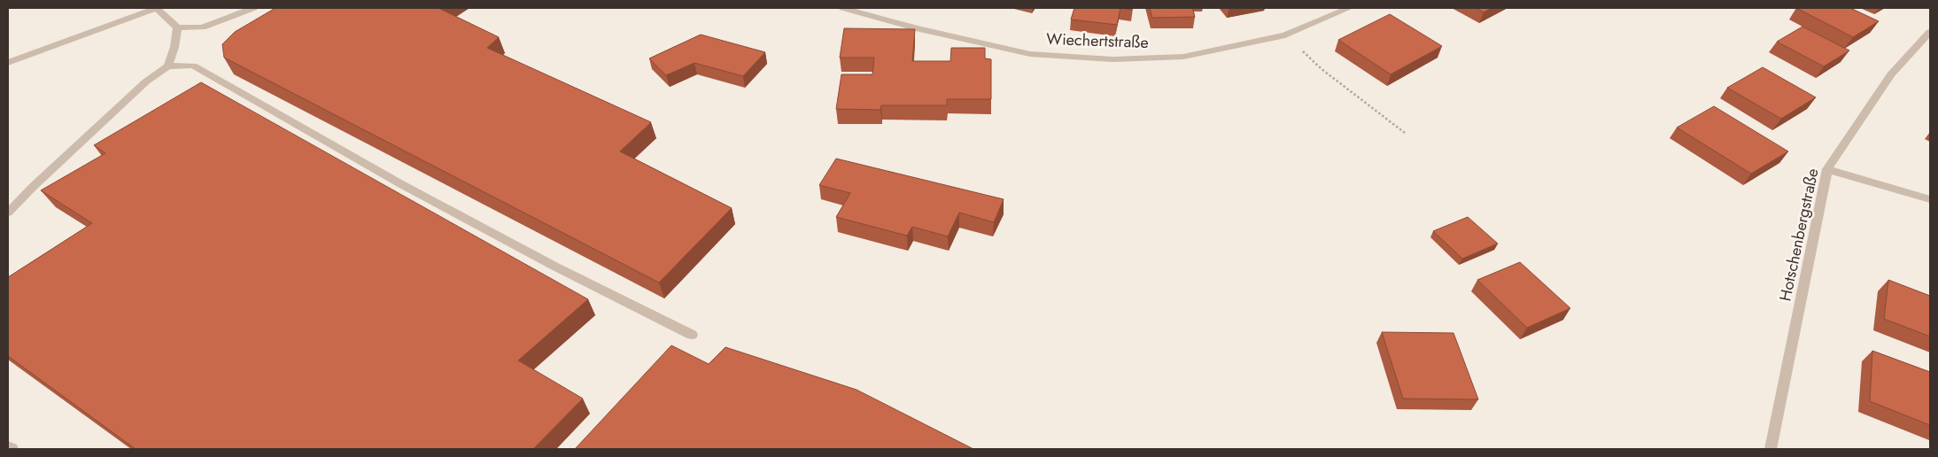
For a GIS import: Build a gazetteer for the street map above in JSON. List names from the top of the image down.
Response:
{
  "streets": {
    "street": ["Wiechertstraße", "Hotschenbergstraße"]
  }
}
